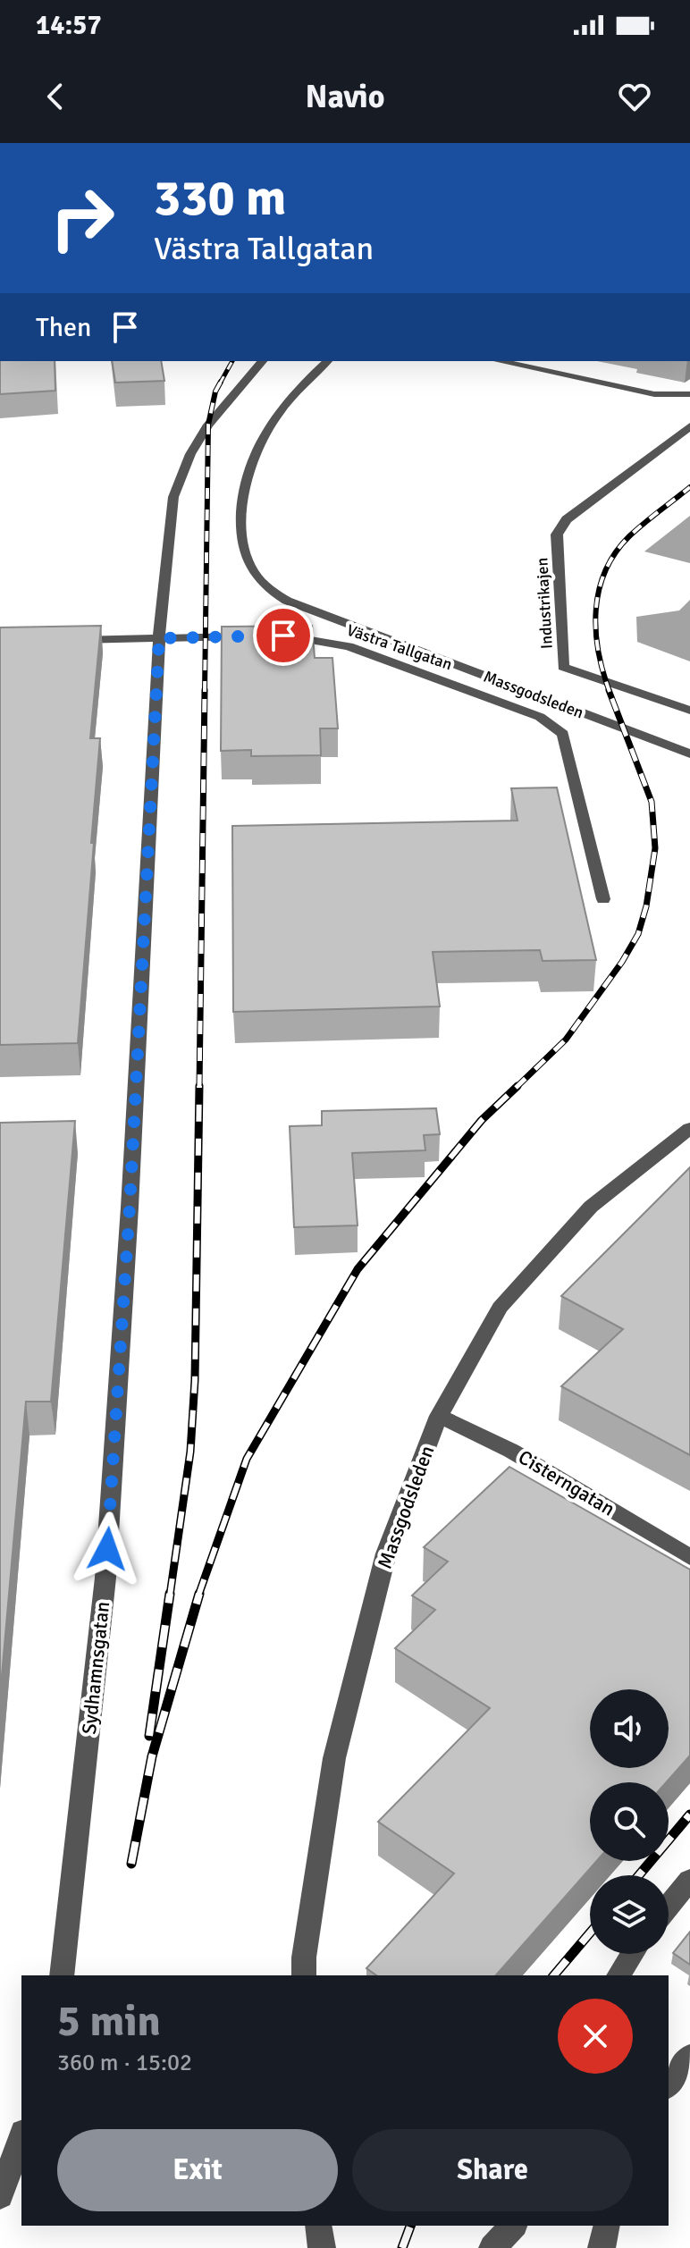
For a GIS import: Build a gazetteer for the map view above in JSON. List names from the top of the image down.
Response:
{
  "streets": {
    "street": [
      "Industrikajen",
      "Västra Tallgatan",
      "Massgodsleden",
      "Cisterngatan",
      "Sydhamnsgatan"
    ]
  },
  "crossings": [
    ["Västra Tallgatan", "Sydhamnsgatan"],
    ["Massgodsleden", "Cisterngatan"]
  ],
  "page": {
    "status": "14:57",
    "header": "Navio",
    "turn": ["330 m", "Västra Tallgatan"],
    "then": "Then",
    "heading": ["5 min", "360 m · 15:02"],
    "buttons": ["Exit", "Share"]
  }
}
